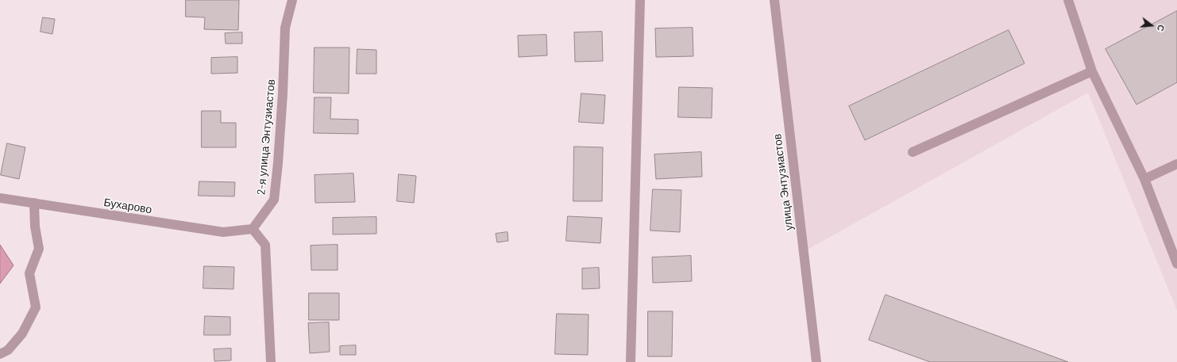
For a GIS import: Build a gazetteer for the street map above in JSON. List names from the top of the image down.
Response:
{
  "streets": {
    "street": ["2-я улица Энтузиастов", "улица Энтузиастов", "Бухарово"]
  },
  "crossings": [
    ["2-я улица Энтузиастов", "Бухарово"]
  ],
  "north": "right"
}
